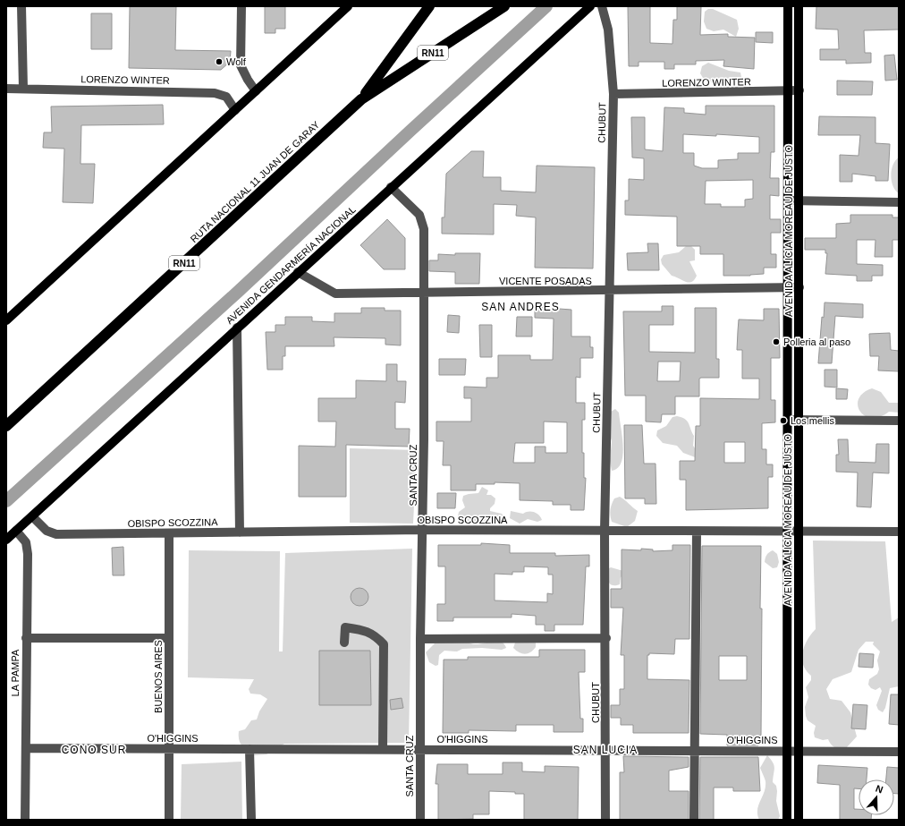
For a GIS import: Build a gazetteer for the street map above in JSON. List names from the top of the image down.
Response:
{
  "streets": {
    "highway": ["RN11", "RUTA NACIONAL 11 JUAN DE GARAY"],
    "main road": ["AVENIDA ALICIA MOREAU DE JUSTO", "AVENIDA GENDARMERÍA NACIONAL"],
    "street": [
      "LORENZO WINTER",
      "CHUBUT",
      "VICENTE POSADAS",
      "SANTA CRUZ",
      "OBISPO SCOZZINA",
      "LA PAMPA",
      "BUENOS AIRES",
      "O'HIGGINS"
    ]
  },
  "crossings": [
    ["LORENZO WINTER", "CHUBUT"],
    ["LORENZO WINTER", "AVENIDA ALICIA MOREAU DE JUSTO"],
    ["CHUBUT", "VICENTE POSADAS"],
    ["CHUBUT", "OBISPO SCOZZINA"],
    ["CHUBUT", "O'HIGGINS"],
    ["AVENIDA ALICIA MOREAU DE JUSTO", "VICENTE POSADAS"],
    ["AVENIDA ALICIA MOREAU DE JUSTO", "OBISPO SCOZZINA"],
    ["AVENIDA ALICIA MOREAU DE JUSTO", "O'HIGGINS"],
    ["AVENIDA GENDARMERÍA NACIONAL", "VICENTE POSADAS"],
    ["AVENIDA GENDARMERÍA NACIONAL", "SANTA CRUZ"],
    ["AVENIDA GENDARMERÍA NACIONAL", "OBISPO SCOZZINA"],
    ["AVENIDA GENDARMERÍA NACIONAL", "LA PAMPA"],
    ["VICENTE POSADAS", "SANTA CRUZ"],
    ["SANTA CRUZ", "OBISPO SCOZZINA"],
    ["SANTA CRUZ", "O'HIGGINS"],
    ["OBISPO SCOZZINA", "BUENOS AIRES"],
    ["LA PAMPA", "O'HIGGINS"],
    ["BUENOS AIRES", "O'HIGGINS"]
  ],
  "districts": ["SAN ANDRES", "CONO SUR", "SAN LUCIA"],
  "places": ["Wolf", "Polleria al paso", "Los mellis"],
  "north": "top"
}
